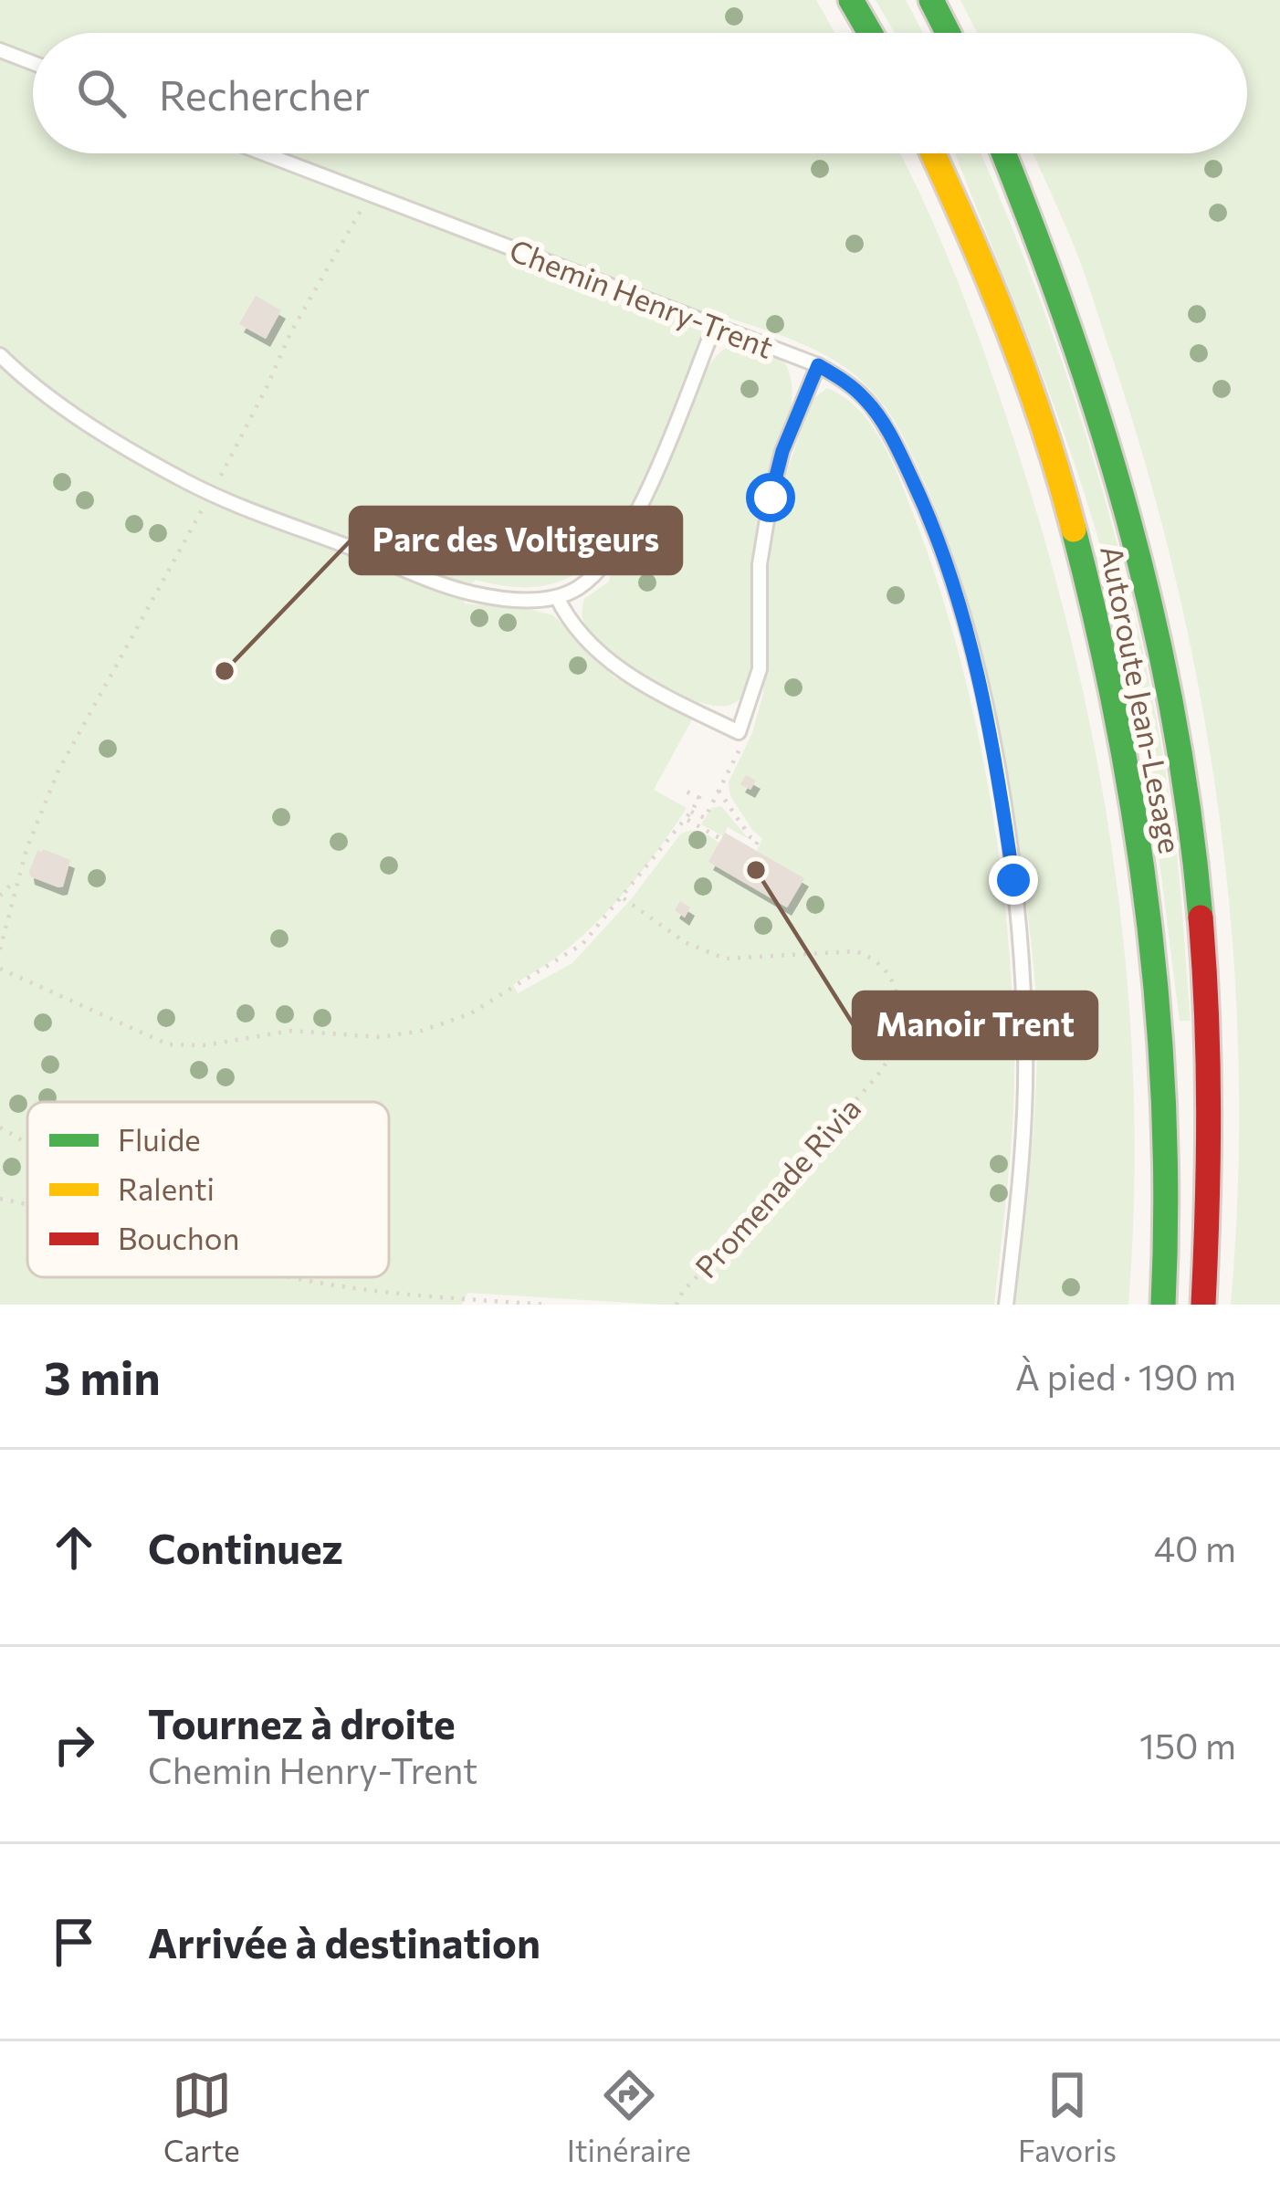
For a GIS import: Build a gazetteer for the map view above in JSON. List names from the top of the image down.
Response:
{
  "streets": {
    "highway": ["Autoroute Jean-Lesage"],
    "lane": ["Chemin Henry-Trent"],
    "path": ["Promenade Rivia"]
  },
  "places": ["Parc des Voltigeurs", "Manoir Trent"],
  "legend": ["Fluide", "Ralenti", "Bouchon"],
  "page": {
    "search": "Rechercher",
    "heading": ["3 min", "À pied · 190 m"],
    "list": [
      ["Continuez", "40 m"],
      ["Tournez à droite", "Chemin Henry-Trent", "150 m"],
      "Arrivée à destination"
    ],
    "nav": ["Carte", "Itinéraire", "Favoris"]
  }
}
